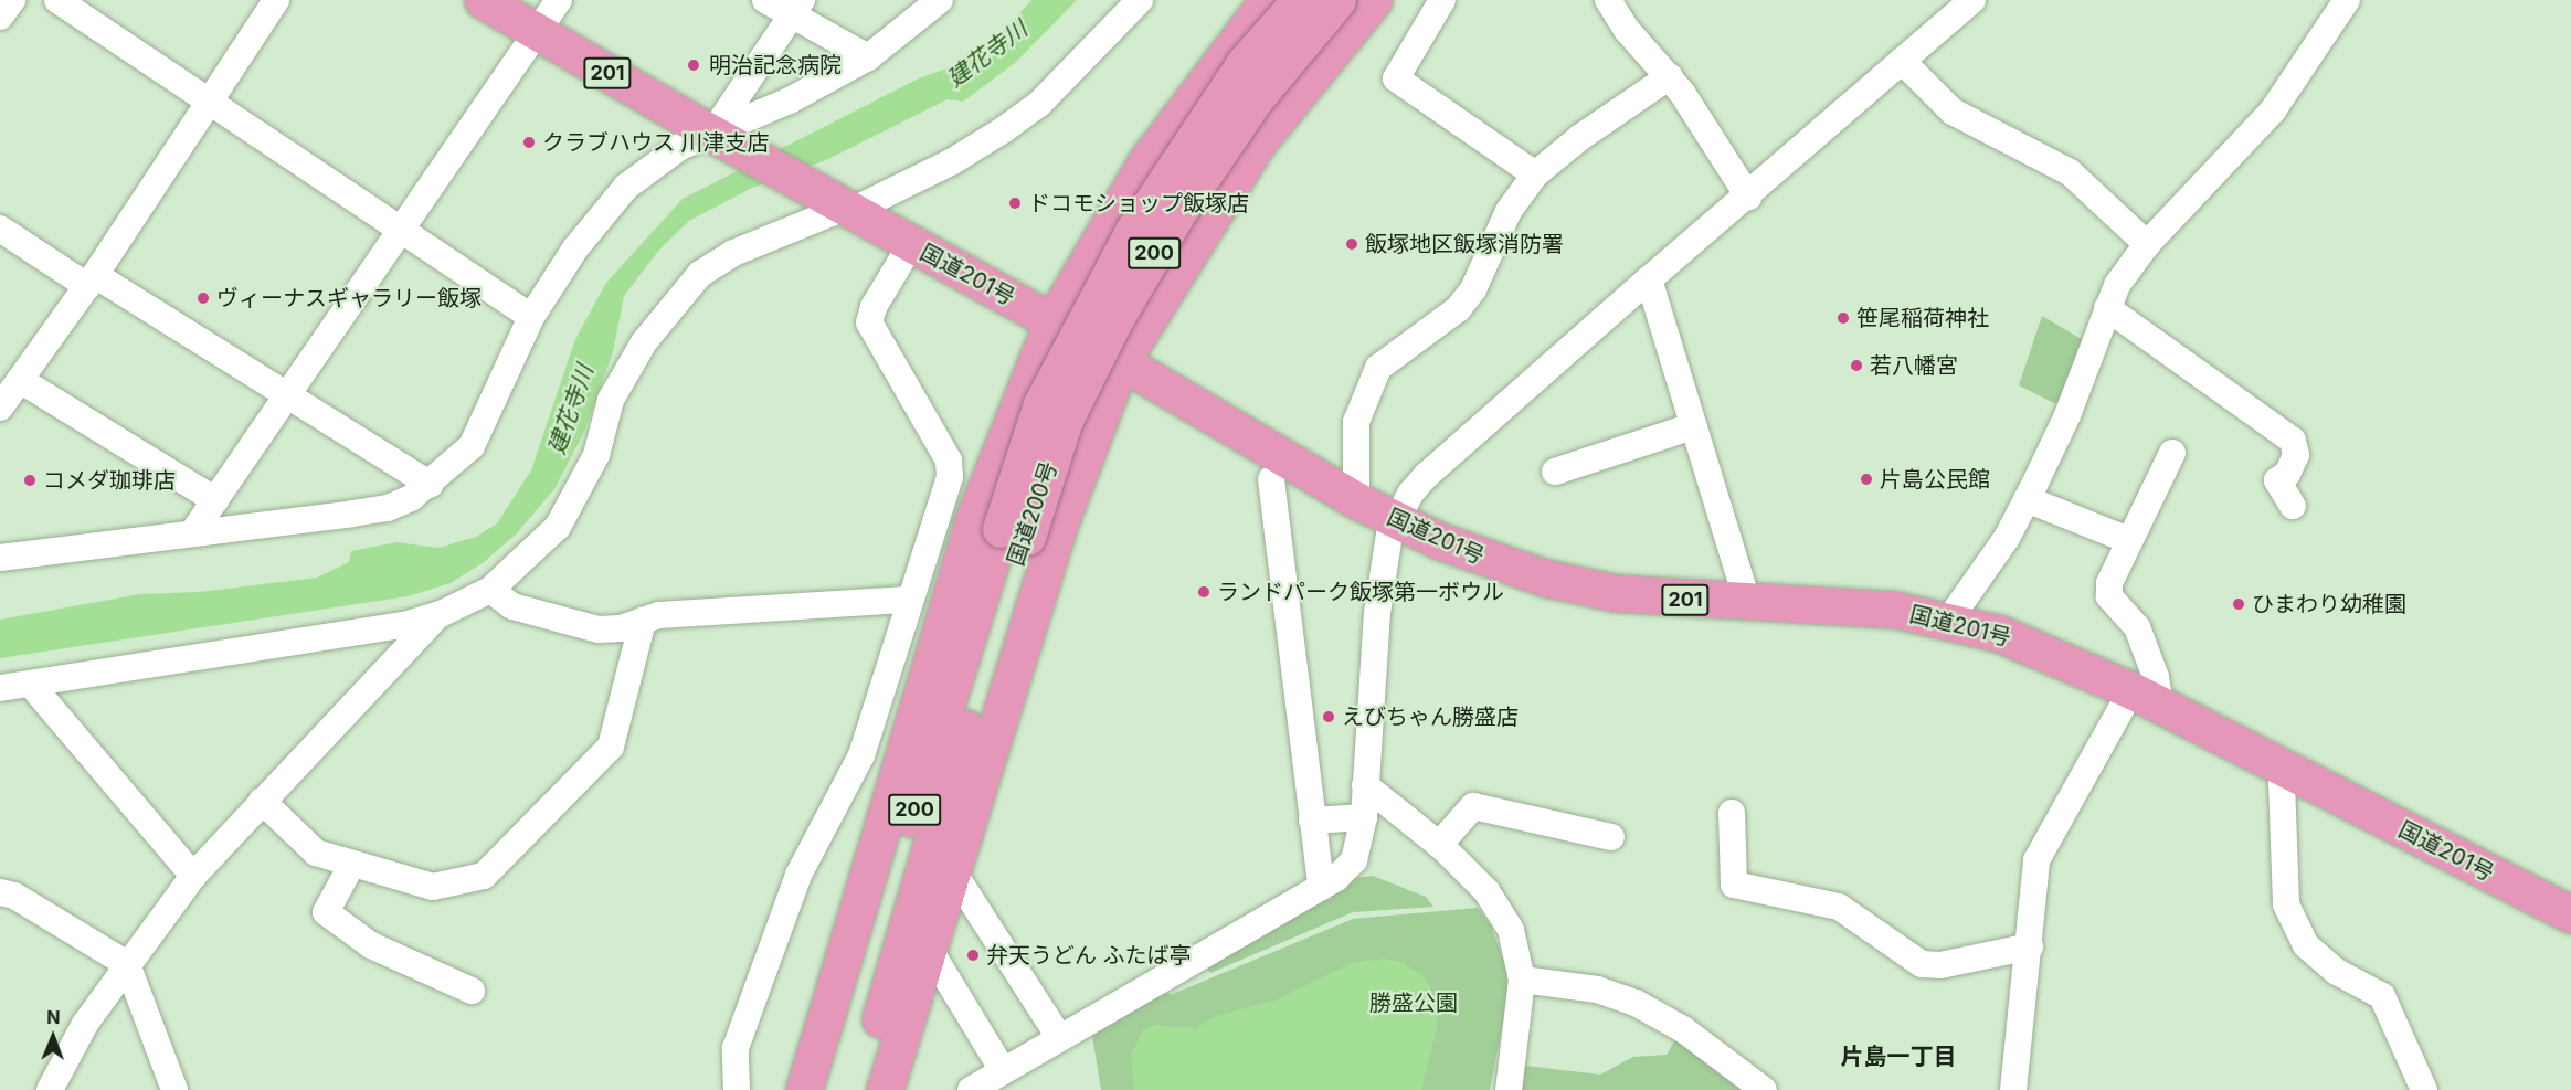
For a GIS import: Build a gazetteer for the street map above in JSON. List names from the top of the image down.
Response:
{
  "streets": {
    "highway": [
      "201",
      "200",
      "国道201号",
      "国道200号"
    ]
  },
  "districts": ["片島一丁目"],
  "water": ["建花寺川"],
  "parks": ["勝盛公園"],
  "places": [
    "明治記念病院",
    "クラブハウス 川津支店",
    "ドコモショップ飯塚店",
    "飯塚地区飯塚消防署",
    "ヴィーナスギャラリー飯塚",
    "笹尾稲荷神社",
    "若八幡宮",
    "片島公民館",
    "コメダ珈琲店",
    "ランドパーク飯塚第一ボウル",
    "ひまわり幼稚園",
    "えびちゃん勝盛店",
    "弁天うどん ふたば亭"
  ],
  "north": "top"
}
